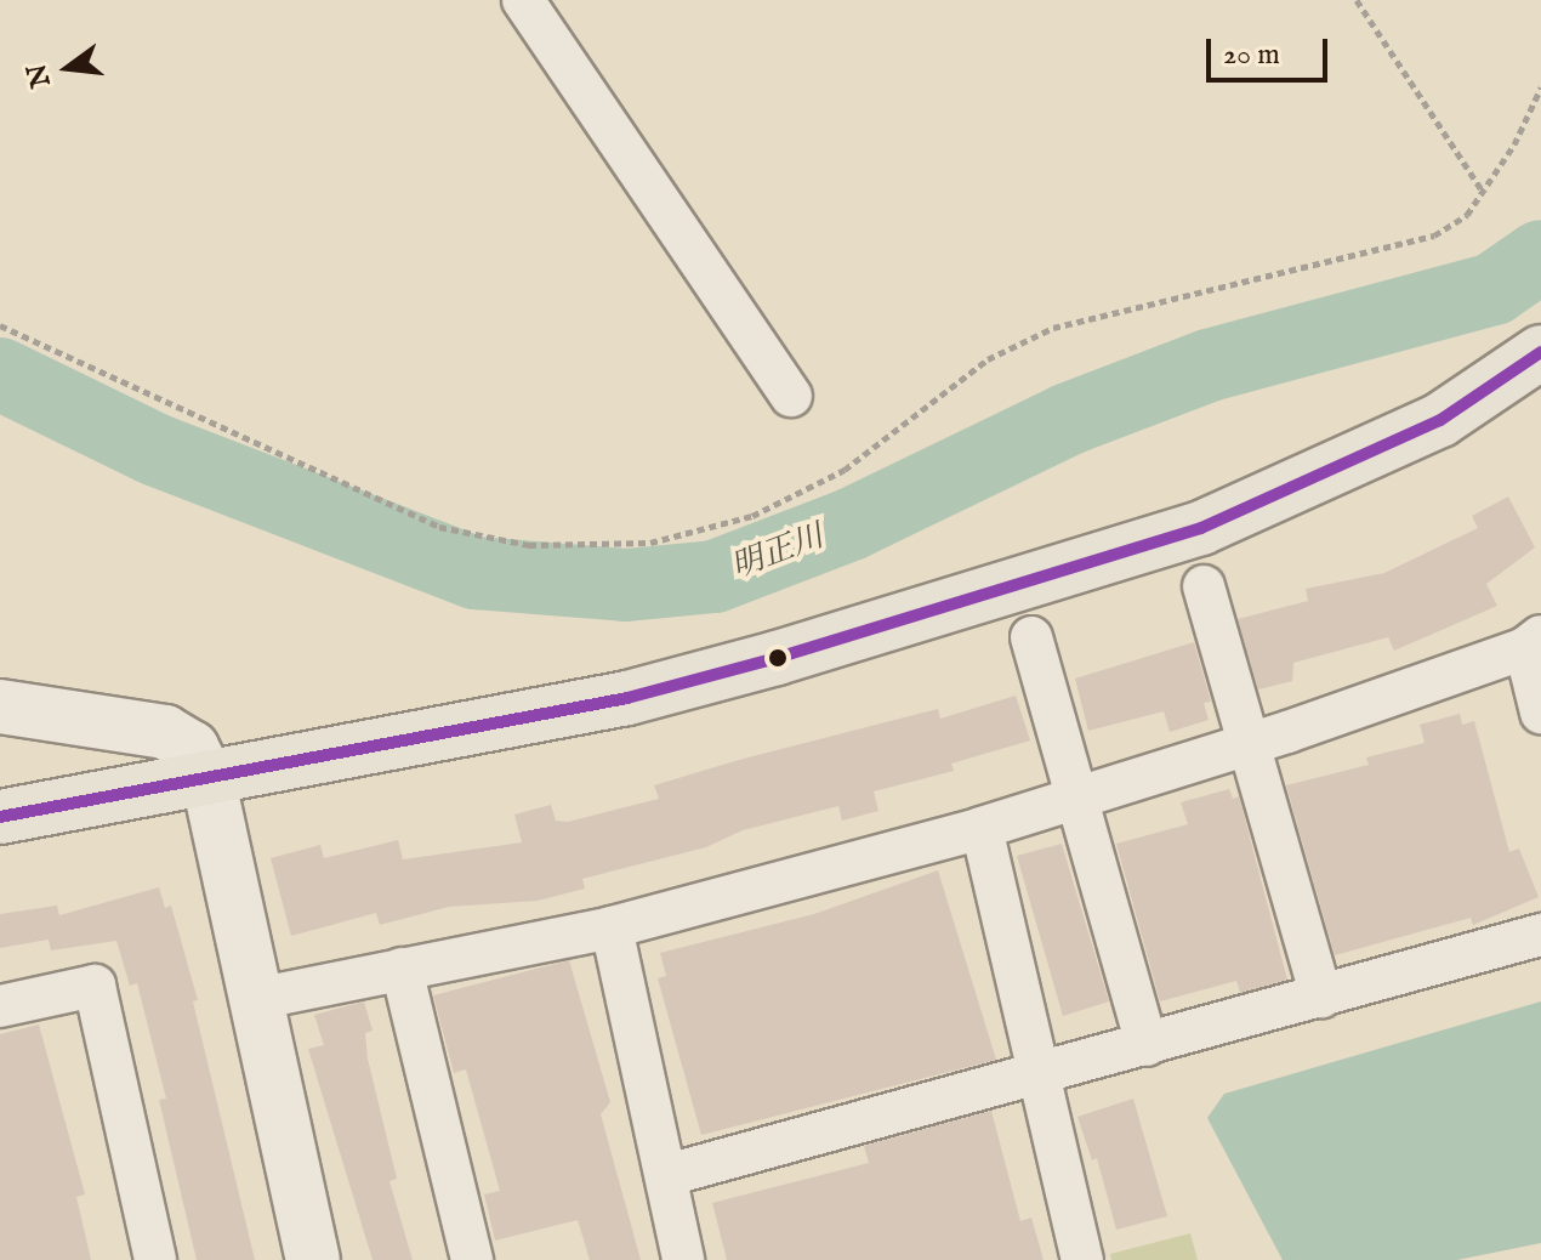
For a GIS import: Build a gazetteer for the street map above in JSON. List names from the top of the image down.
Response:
{
  "water": ["明正川"],
  "scale_bar": "20 m",
  "north": "left"
}
